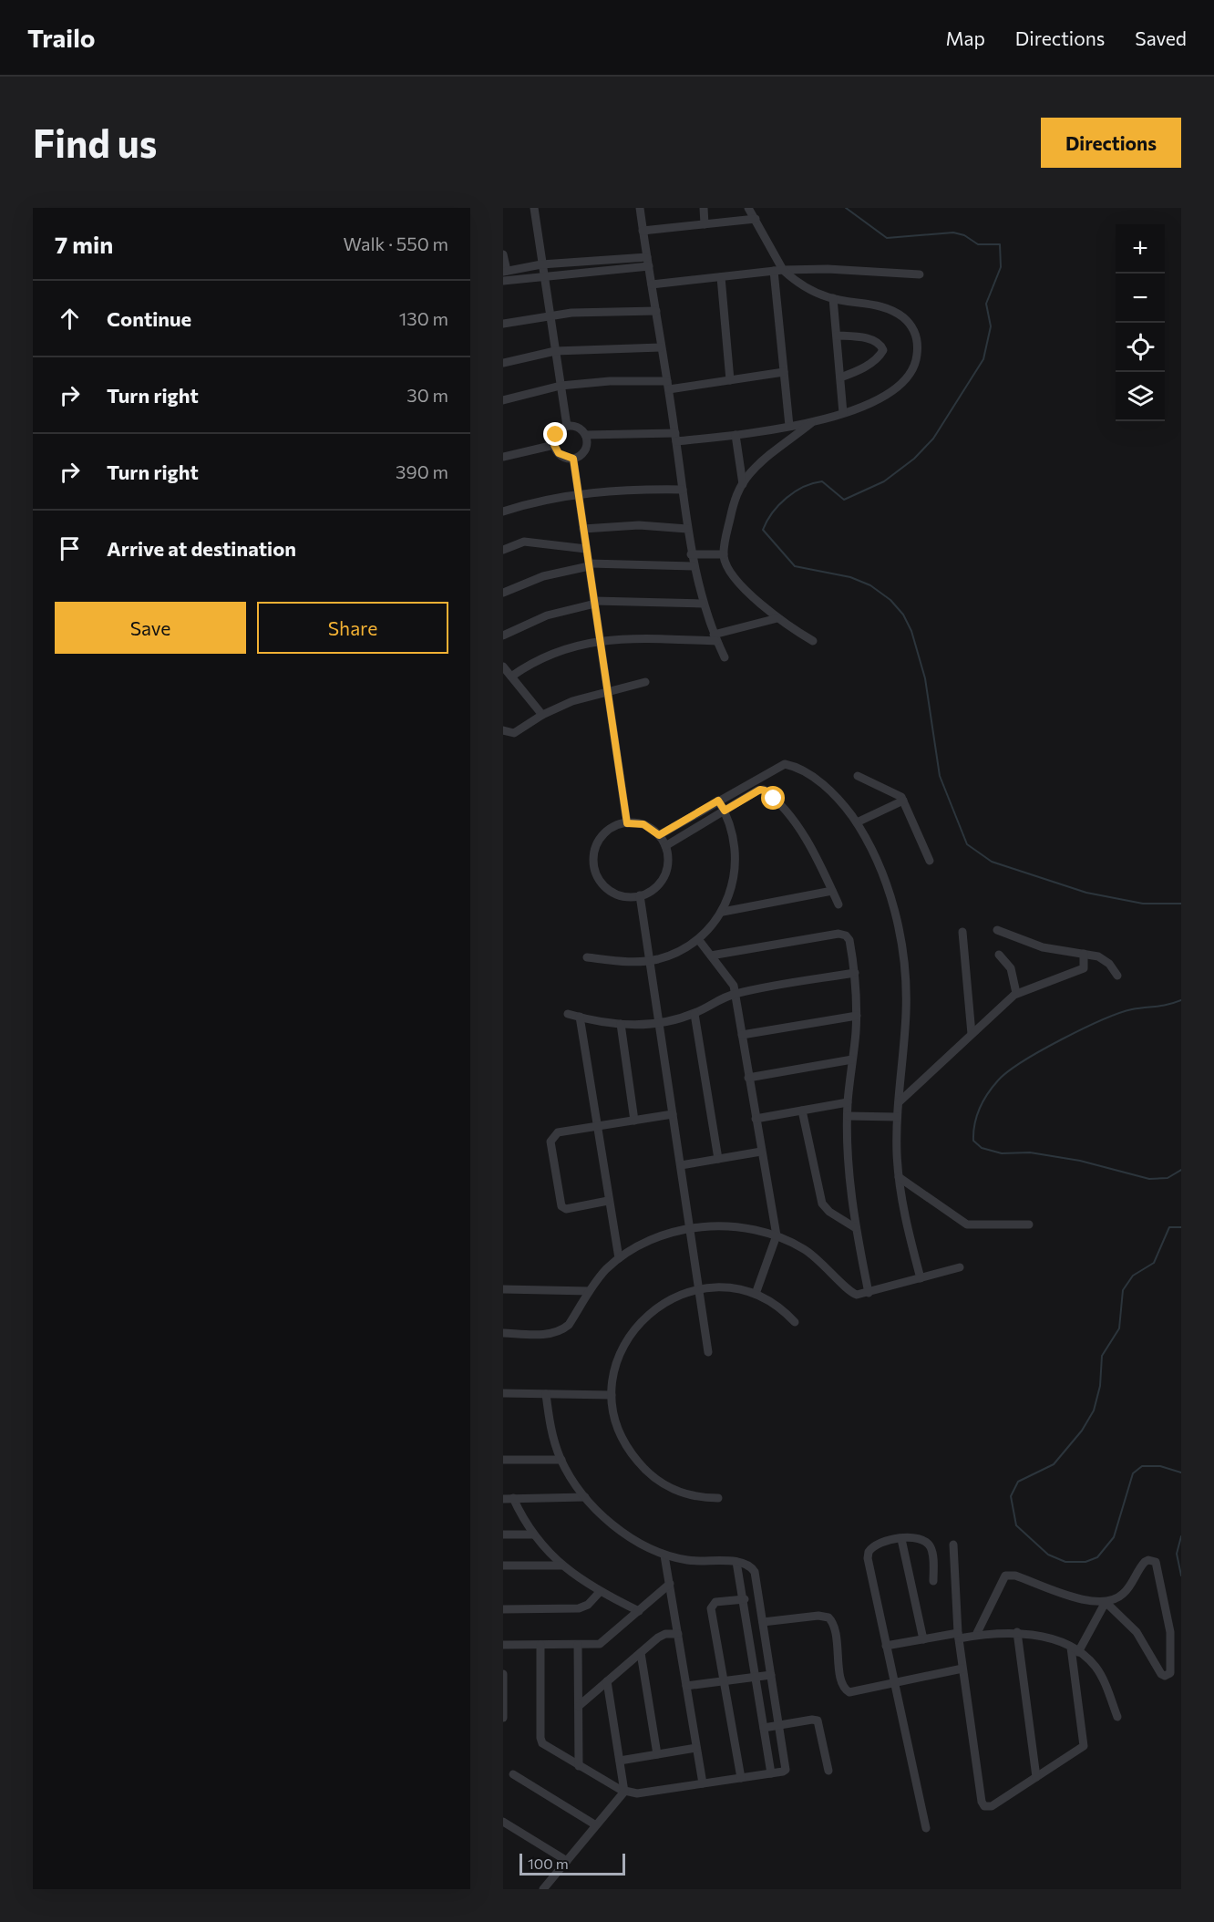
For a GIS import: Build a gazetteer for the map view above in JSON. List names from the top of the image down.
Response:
{
  "scale_bar": "100 m",
  "page": {
    "header": "Trailo",
    "nav": ["Map", "Directions", "Saved"],
    "buttons": [
      "Directions",
      ["Save", "Share"]
    ],
    "title": "Find us",
    "heading": ["7 min", "Walk · 550 m"],
    "map_buttons": ["+", "−"],
    "list": [
      ["Continue", "130 m"],
      ["Turn right", "30 m"],
      ["Turn right", "390 m"],
      "Arrive at destination"
    ],
    "scale": "100 m"
  }
}
